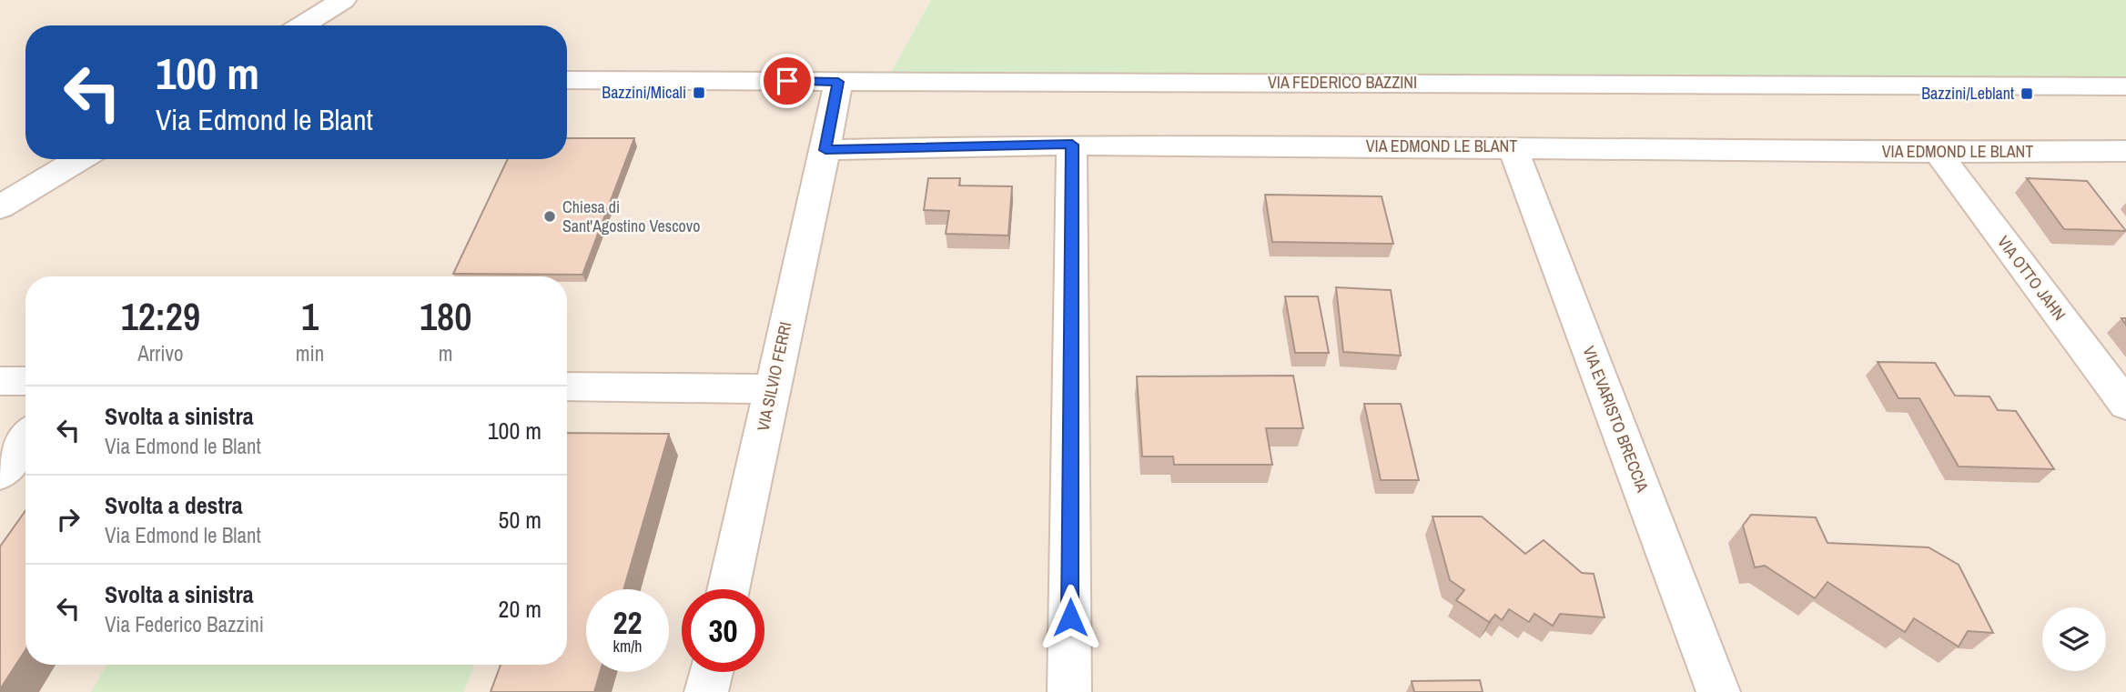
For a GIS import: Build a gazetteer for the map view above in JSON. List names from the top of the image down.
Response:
{
  "streets": {
    "street": [
      "VIA FEDERICO BAZZINI",
      "VIA EDMOND LE BLANT",
      "VIA OTTO JAHN",
      "VIA SILVIO FERRI",
      "VIA EVARISTO BRECCIA"
    ]
  },
  "crossings": [
    ["VIA EDMOND LE BLANT", "VIA OTTO JAHN"],
    ["VIA EDMOND LE BLANT", "VIA SILVIO FERRI"],
    ["VIA EDMOND LE BLANT", "VIA EVARISTO BRECCIA"]
  ],
  "places": {
    "transit": ["Bazzini/Micali", "Bazzini/Leblant"],
    "other": ["Chiesa di Sant'Agostino Vescovo"]
  },
  "page": {
    "turn": ["100 m", "Via Edmond le Blant"],
    "eta": [
      "12:29",
      "Arrivo",
      "1",
      "min",
      "180",
      "m"
    ],
    "list": [
      {
        "name": "Svolta a sinistra",
        "note": "Via Edmond le Blant",
        "value": "100 m"
      },
      {
        "name": "Svolta a destra",
        "note": "Via Edmond le Blant",
        "value": "50 m"
      },
      {
        "name": "Svolta a sinistra",
        "note": "Via Federico Bazzini",
        "value": "20 m"
      }
    ],
    "speed": "22 km/h",
    "limit": "30"
  }
}
